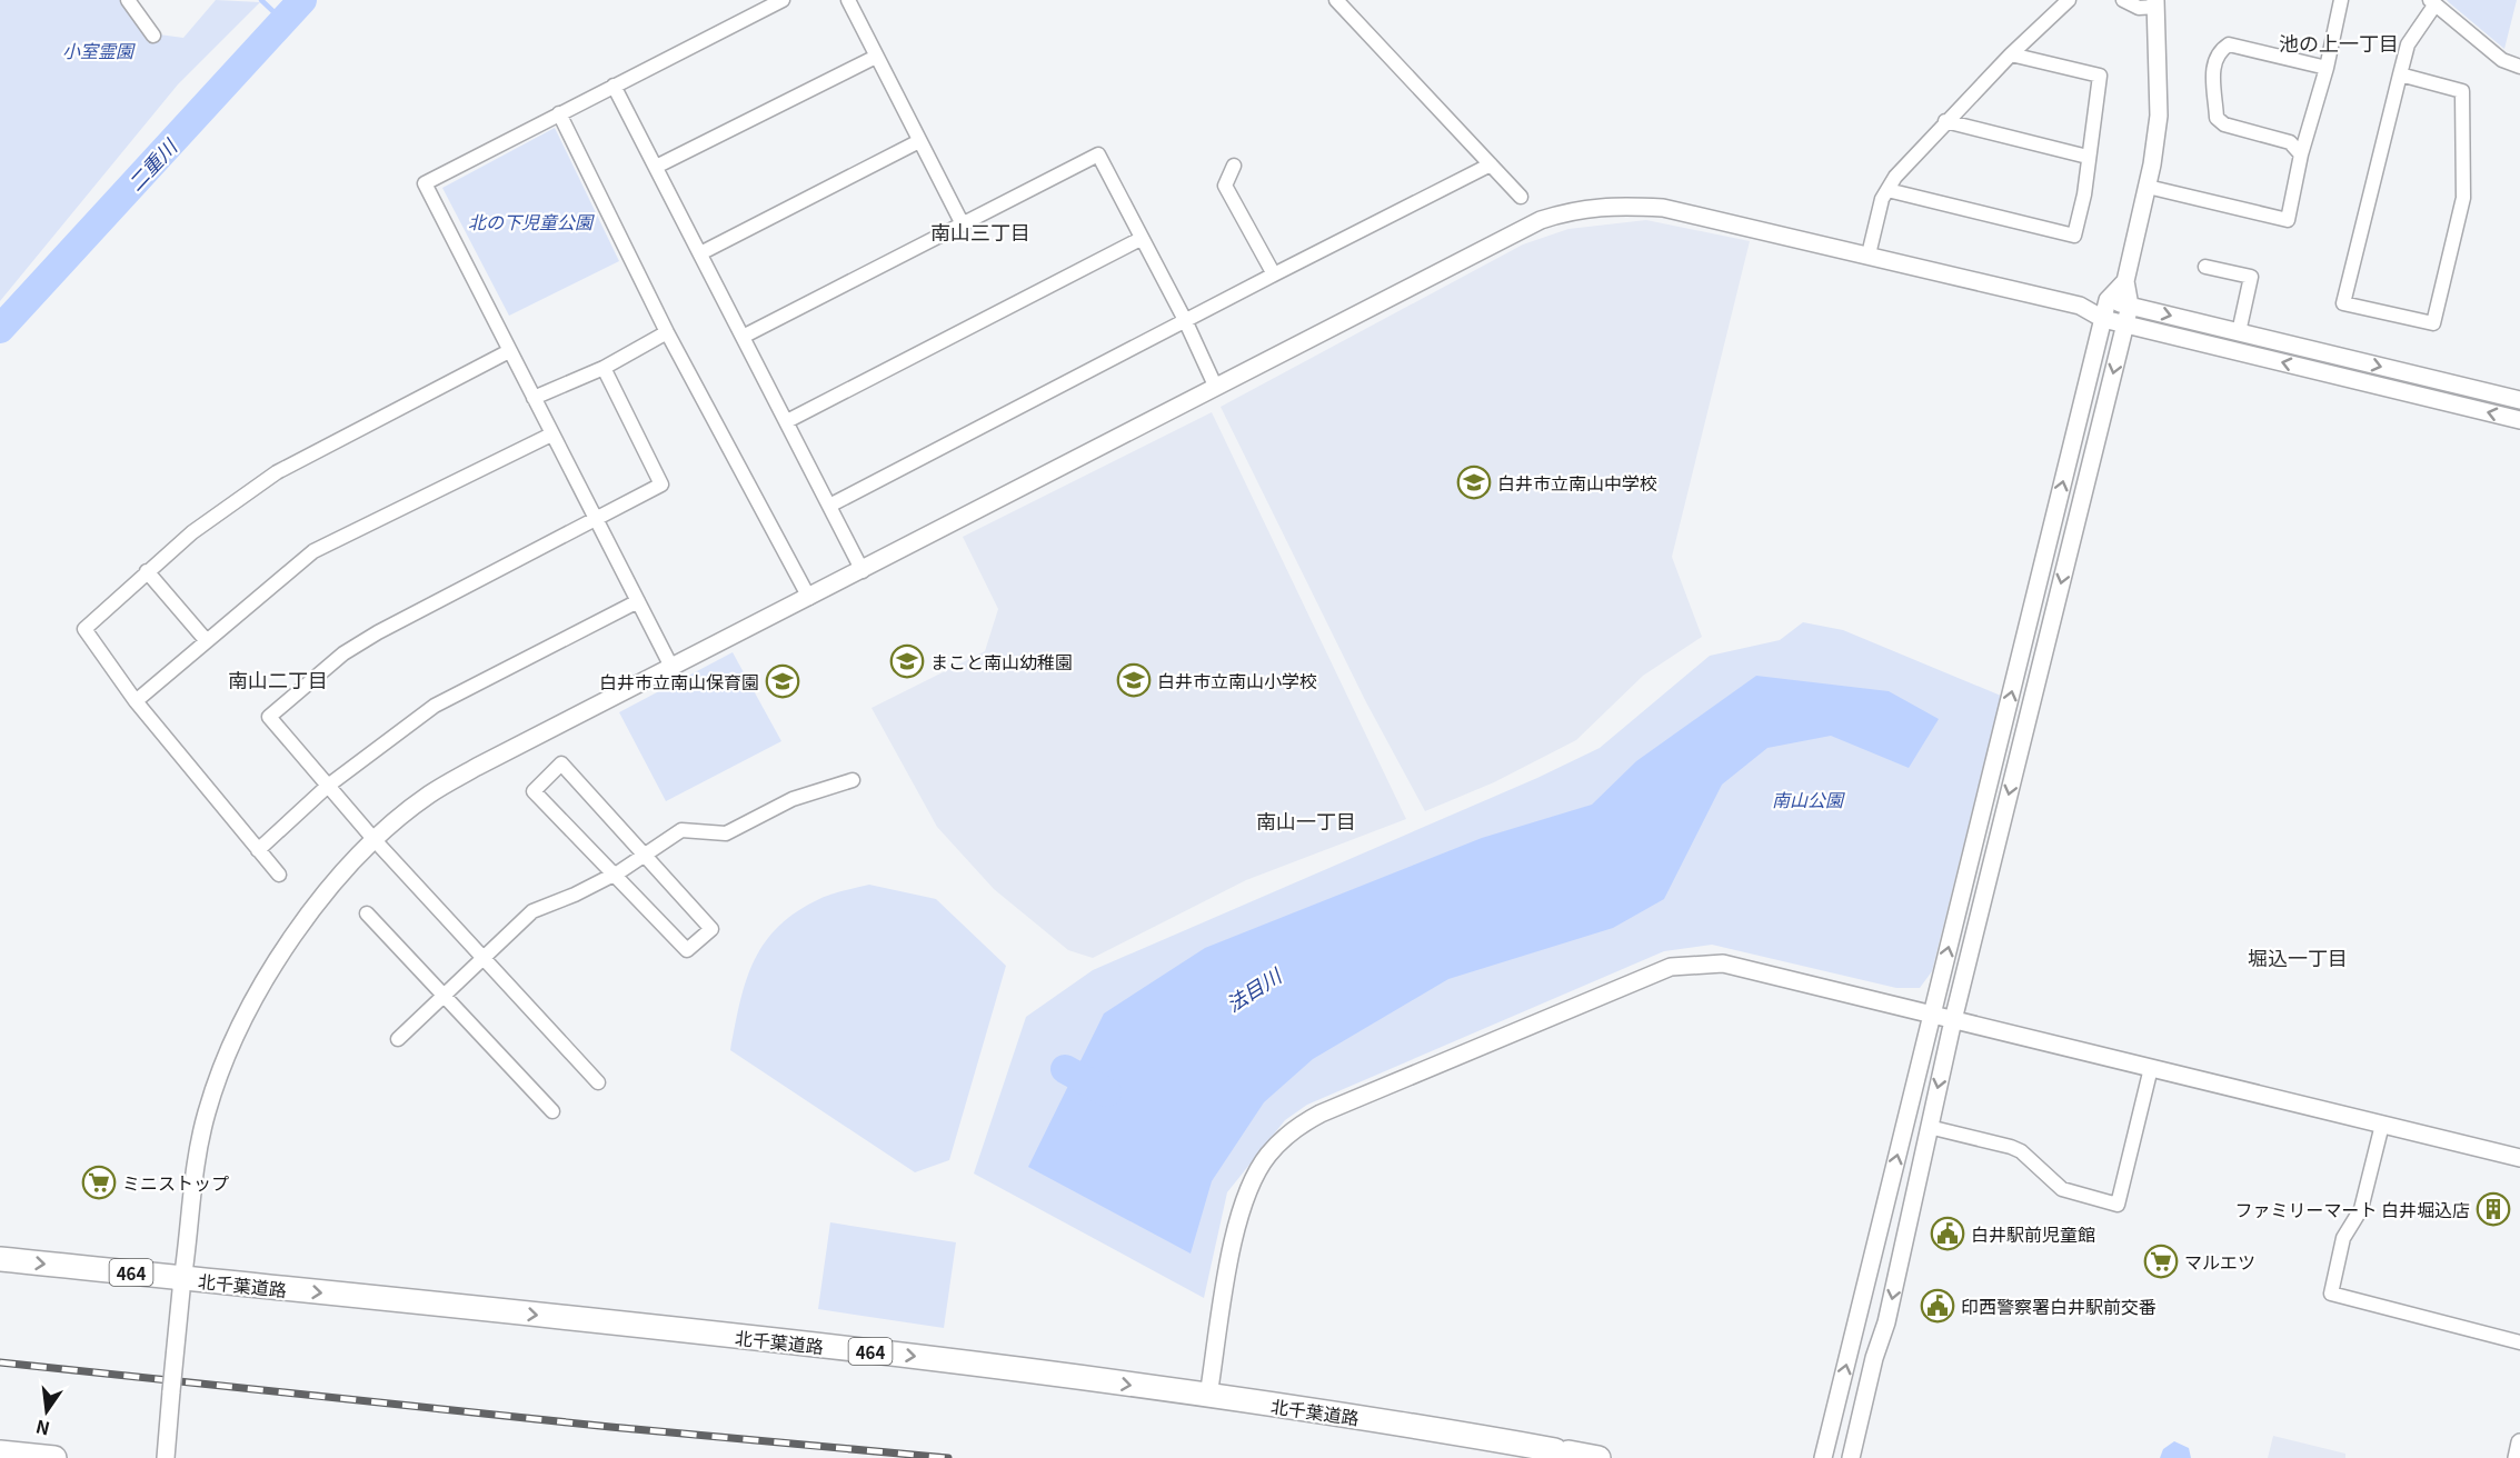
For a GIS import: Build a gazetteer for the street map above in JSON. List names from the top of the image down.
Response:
{
  "streets": {
    "highway": ["464", "北千葉道路"]
  },
  "one_way": ["北千葉道路"],
  "districts": [
    "池の上一丁目",
    "南山三丁目",
    "南山二丁目",
    "南山一丁目",
    "堀込一丁目"
  ],
  "water": ["二重川", "法目川"],
  "parks": ["小室霊園", "北の下児童公園", "南山公園"],
  "places": {
    "school or university": [
      "白井市立南山中学校",
      "まこと南山幼稚園",
      "白井市立南山小学校",
      "白井市立南山保育園"
    ],
    "supermarket": ["ミニストップ", "マルエツ"],
    "building": ["ファミリーマート 白井堀込店"],
    "public building": ["白井駅前児童館", "印西警察署白井駅前交番"]
  },
  "north": "bottom"
}
